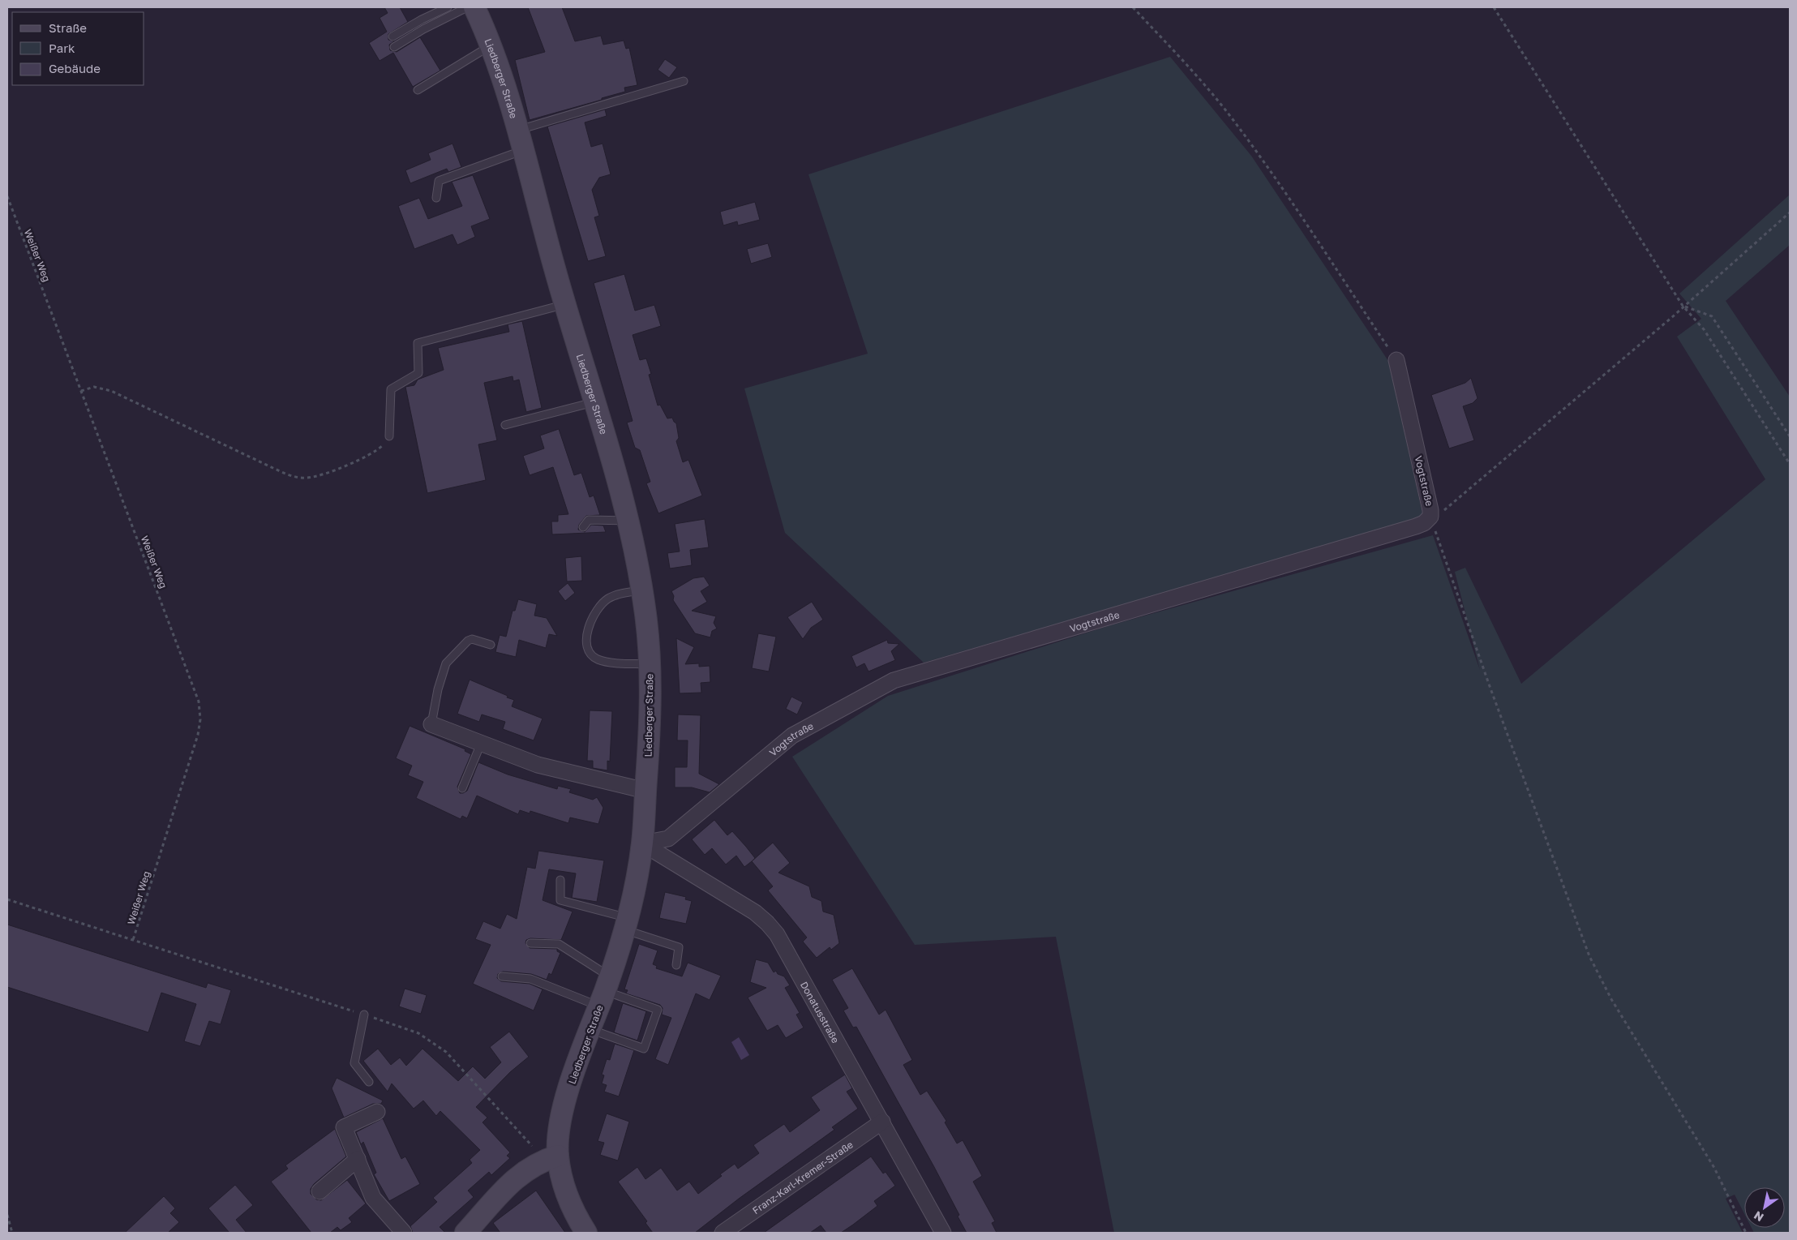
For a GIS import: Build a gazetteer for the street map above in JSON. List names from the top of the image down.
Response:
{
  "streets": {
    "main road": ["Liedberger Straße"],
    "street": ["Vogtstraße", "Donatusstraße", "Franz-Karl-Kremer-Straße"],
    "path": ["Weißer Weg"]
  },
  "crossings": [
    ["Liedberger Straße", "Vogtstraße"],
    ["Liedberger Straße", "Donatusstraße"],
    ["Vogtstraße", "Donatusstraße"],
    ["Donatusstraße", "Franz-Karl-Kremer-Straße"]
  ],
  "legend": ["Straße", "Park", "Gebäude"],
  "north": "bottom left"
}
